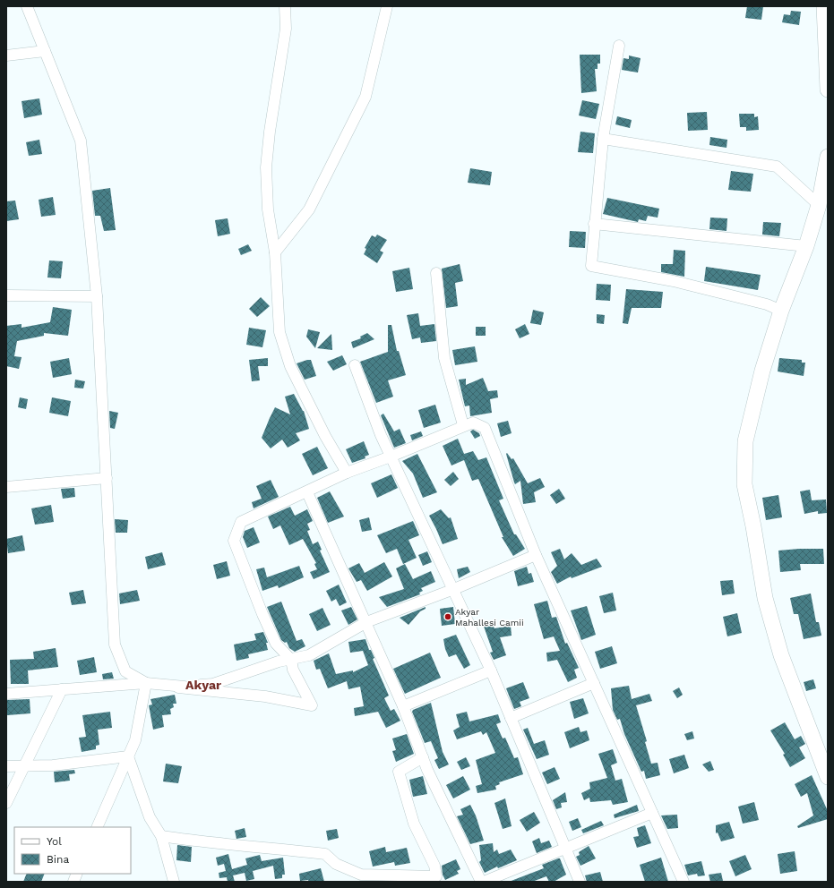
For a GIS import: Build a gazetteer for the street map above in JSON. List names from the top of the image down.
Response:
{
  "districts": ["Akyar"],
  "places": ["Akyar Mahallesi Camii"],
  "legend": ["Yol", "Bina"]
}
